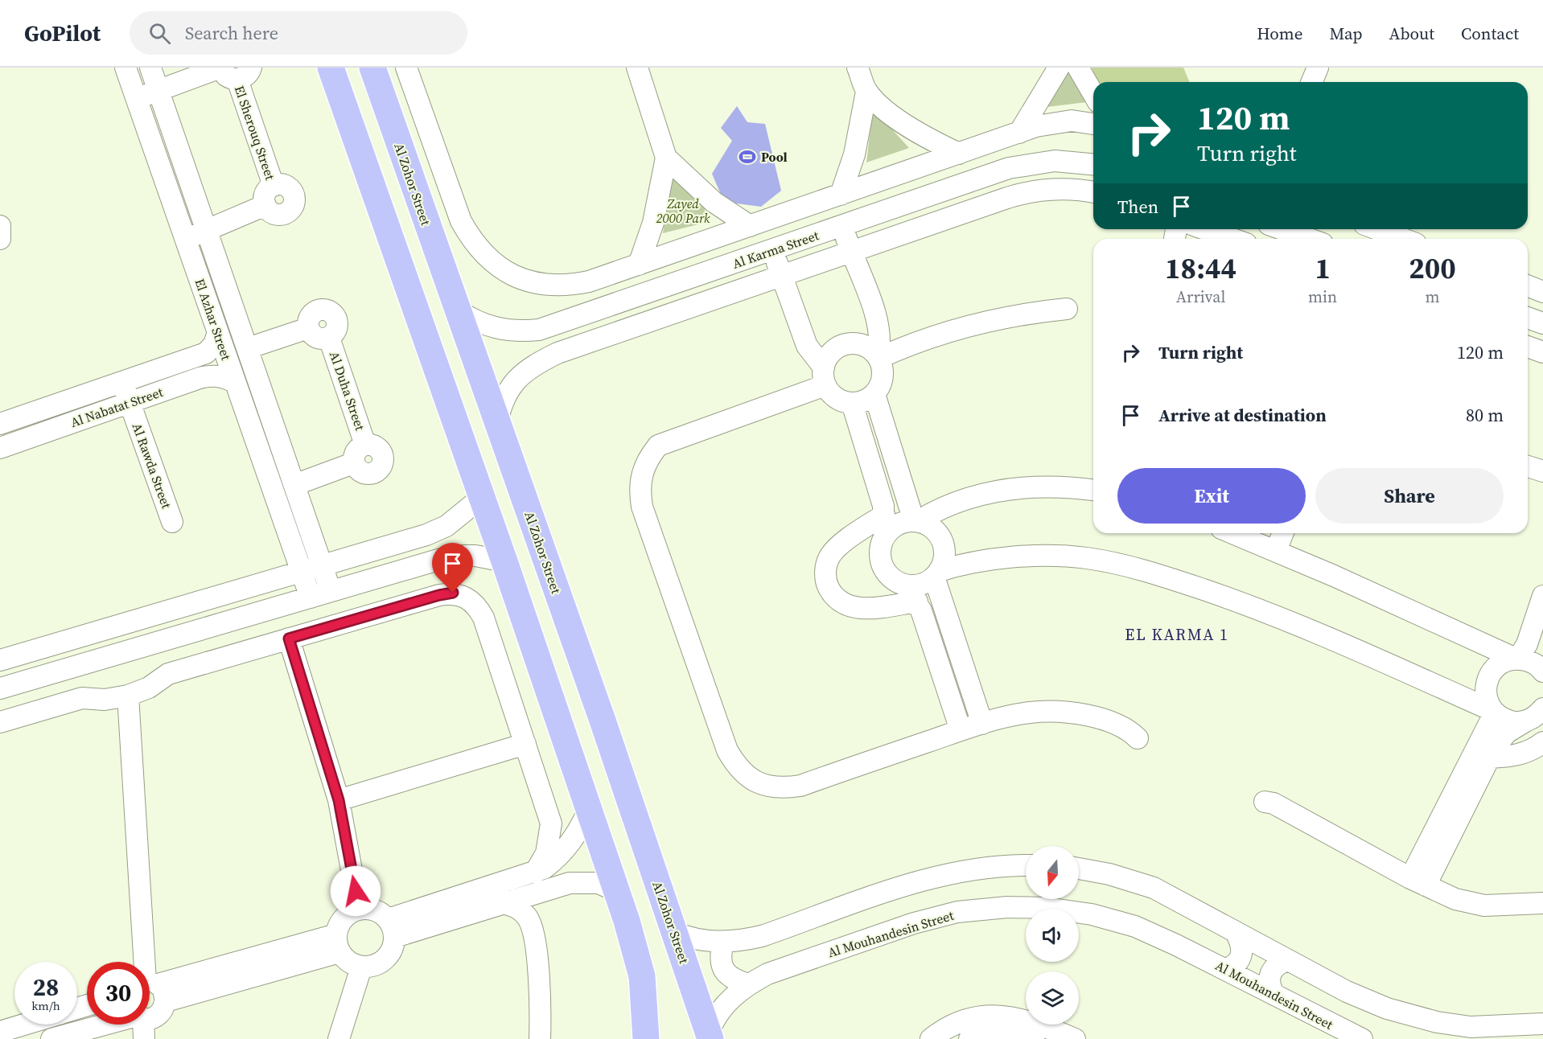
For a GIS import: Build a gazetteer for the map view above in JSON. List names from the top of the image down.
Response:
{
  "streets": {
    "main road": ["Al Zohor Street"],
    "street": [
      "El Sherouq Street",
      "Al Karma Street",
      "El Azhar Street",
      "Al Duha Street",
      "Al Nabatat Street",
      "Al Rawda Street",
      "Al Mouhandesin Street"
    ]
  },
  "crossings": [
    ["El Sherouq Street", "El Azhar Street"],
    ["Al Zohor Street", "Al Karma Street"],
    ["Al Zohor Street", "Al Mouhandesin Street"],
    ["El Azhar Street", "Al Duha Street"],
    ["El Azhar Street", "Al Nabatat Street"],
    ["Al Nabatat Street", "Al Rawda Street"]
  ],
  "districts": ["EL KARMA 1"],
  "parks": ["Zayed 2000 Park"],
  "places": {
    "sports": ["Pool"]
  },
  "north": "bottom",
  "page": {
    "header": "GoPilot",
    "search": "Search here",
    "nav": [
      "Home",
      "Map",
      "About",
      "Contact"
    ],
    "turn": ["120 m", "Turn right"],
    "then": "Then",
    "eta": [
      "18:44",
      "Arrival",
      "1",
      "min",
      "200",
      "m"
    ],
    "list": [
      {
        "name": "Turn right",
        "value": "120 m"
      },
      {
        "name": "Arrive at destination",
        "value": "80 m"
      }
    ],
    "buttons": ["Exit", "Share"],
    "speed": "28 km/h",
    "limit": "30"
  }
}
